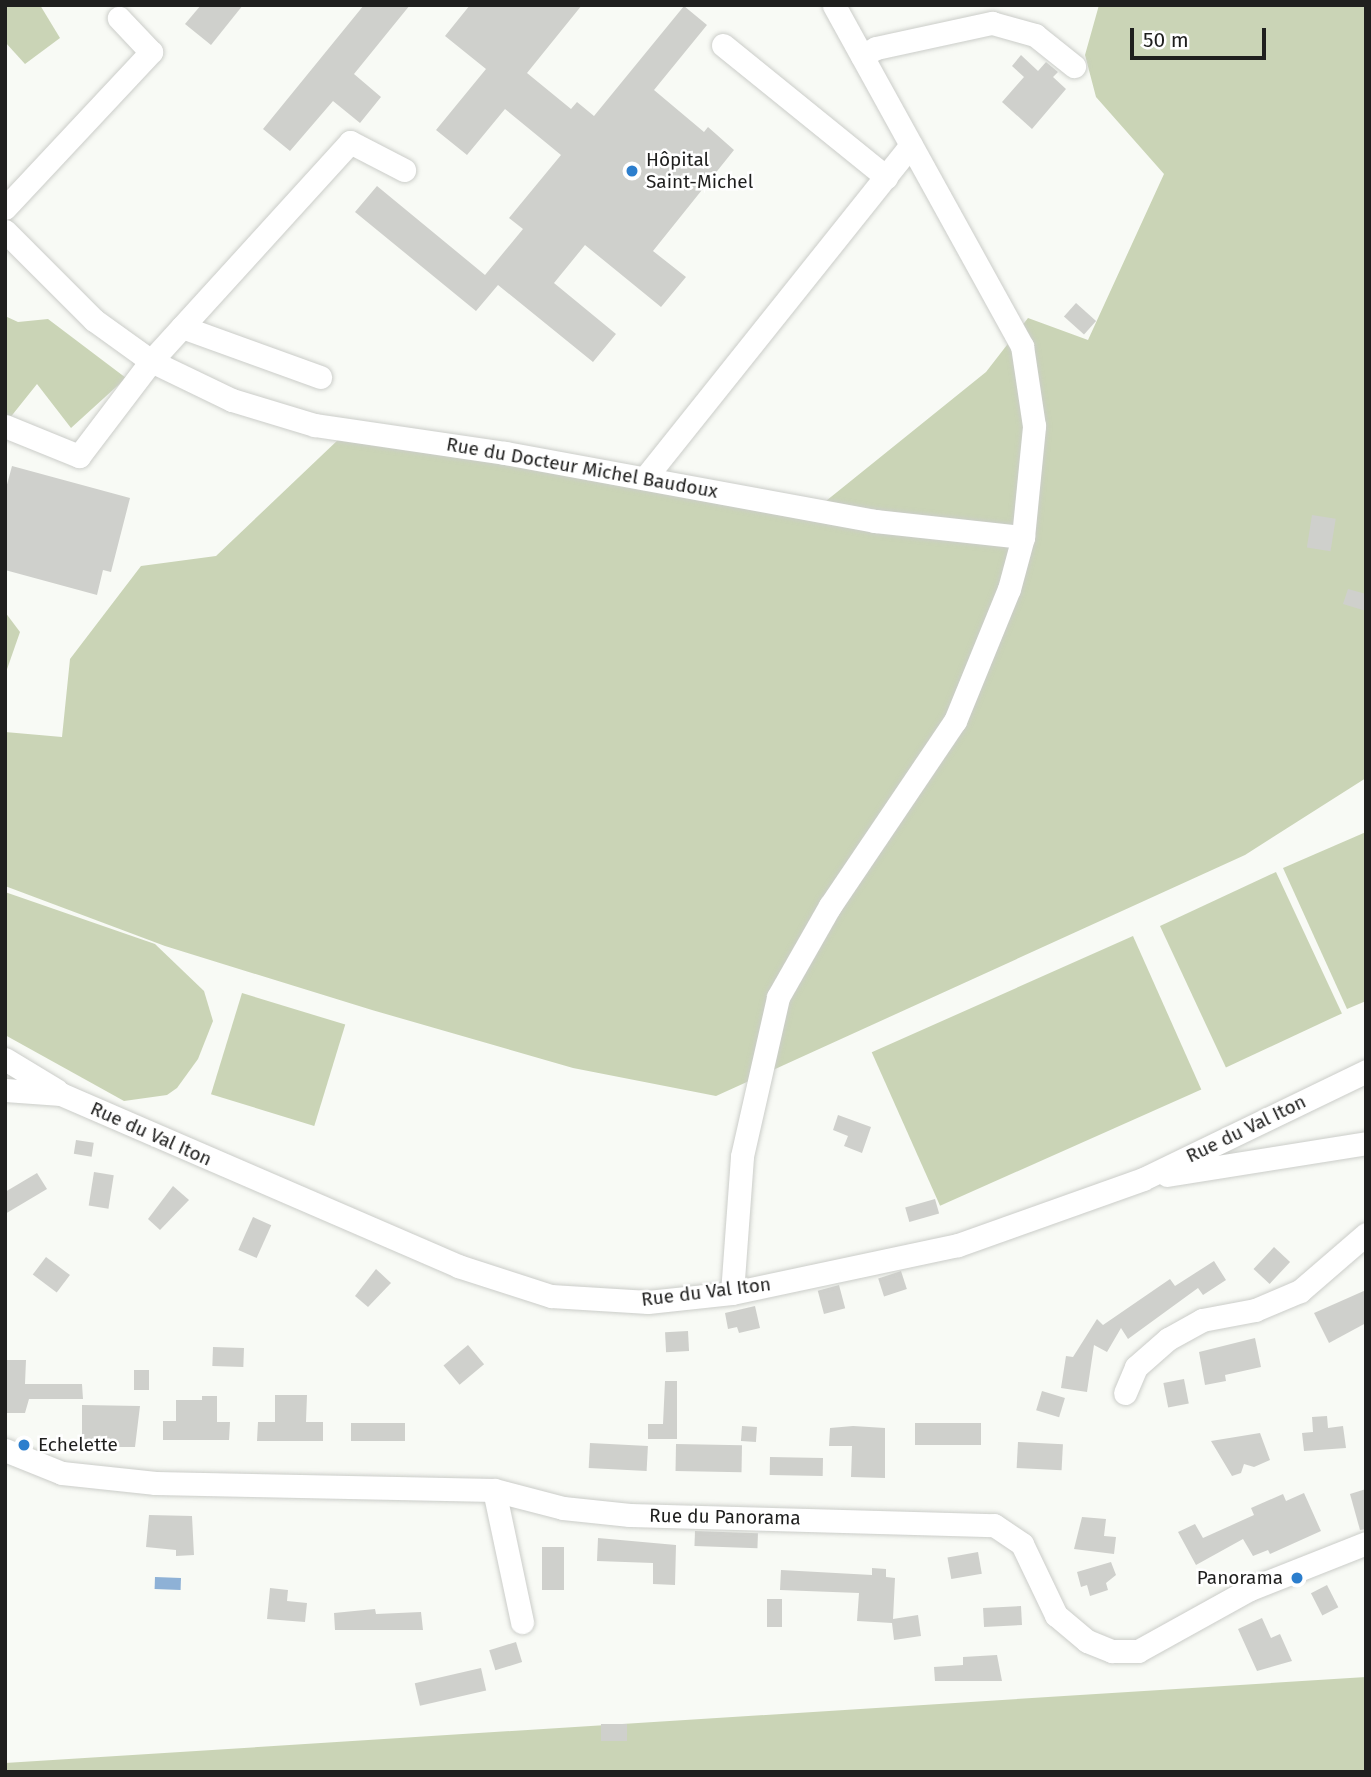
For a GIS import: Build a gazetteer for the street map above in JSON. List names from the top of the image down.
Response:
{
  "streets": {
    "street": ["Rue du Docteur Michel Baudoux", "Rue du Val Iton", "Rue du Panorama"]
  },
  "places": ["Hôpital Saint-Michel", "Echelette", "Panorama"],
  "scale_bar": "50 m"
}
